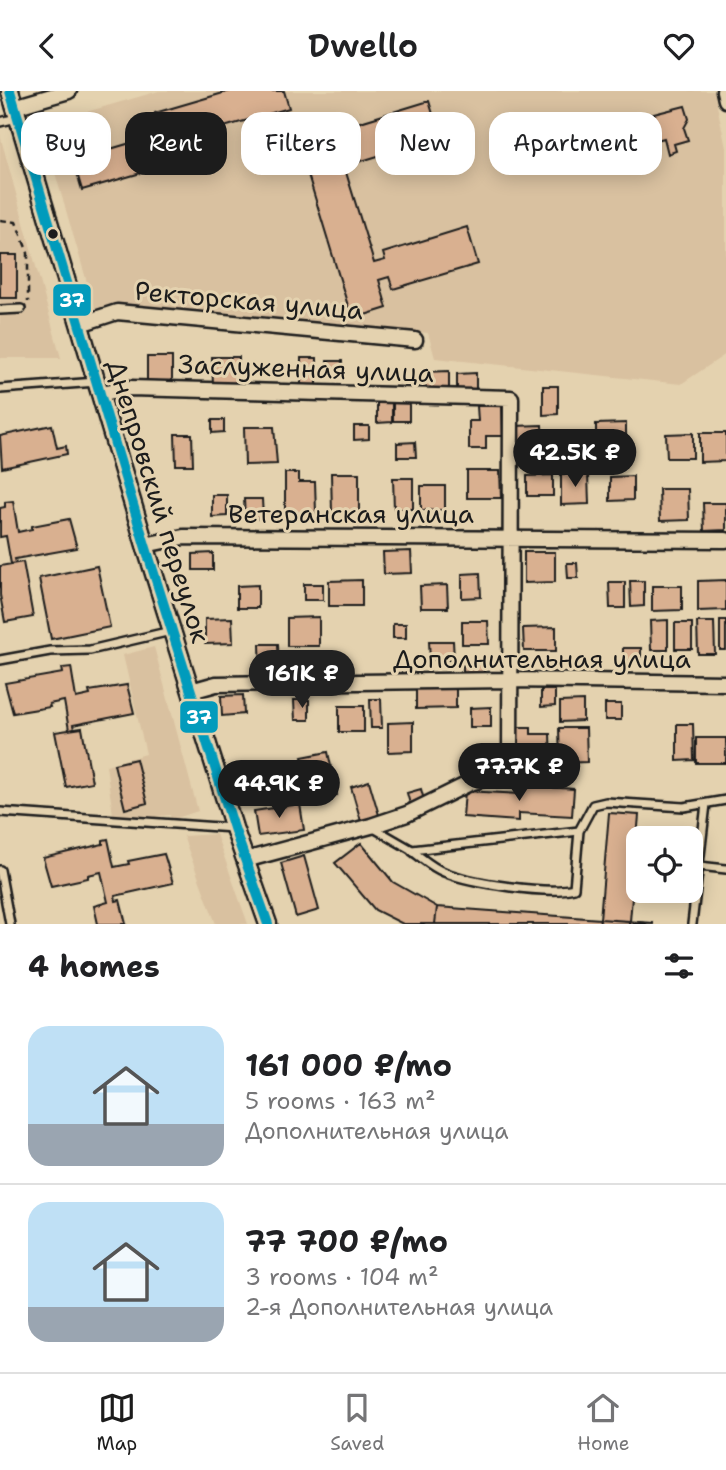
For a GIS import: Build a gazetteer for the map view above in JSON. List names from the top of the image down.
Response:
{
  "streets": {
    "street": [
      "Ректорская улица",
      "Заслуженная улица",
      "Днепровский переулок",
      "Ветеранская улица",
      "Дополнительная улица"
    ]
  },
  "crossings": [
    ["Ректорская улица", "Днепровский переулок"],
    ["Заслуженная улица", "Днепровский переулок"],
    ["Заслуженная улица", "Ветеранская улица"],
    ["Днепровский переулок", "Ветеранская улица"],
    ["Днепровский переулок", "Дополнительная улица"]
  ],
  "lines": ["transit line 37"],
  "page": {
    "header": "Dwello",
    "chip": [
      "Buy",
      "Rent",
      "Filters",
      "New",
      "Apartment"
    ],
    "price": [
      "42.5K ₽",
      "161K ₽",
      "77.7K ₽",
      "44.9K ₽"
    ],
    "heading": "4 homes",
    "list": [
      {
        "name": "161 000 ₽/mo",
        "note": "5 rooms · 163 m² · Дополнительная улица"
      },
      {
        "name": "77 700 ₽/mo",
        "note": "3 rooms · 104 m² · 2-я Дополнительная улица"
      }
    ],
    "tabs": ["Map", "Saved", "Home"]
  }
}
